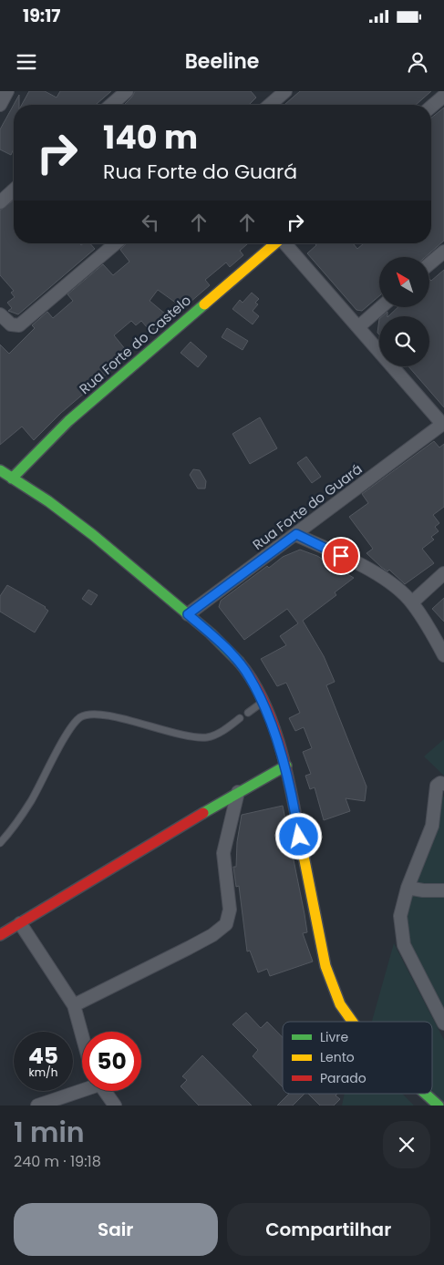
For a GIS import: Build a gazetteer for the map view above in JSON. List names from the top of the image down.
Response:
{
  "streets": {
    "main road": ["Rua Forte do Castelo"],
    "street": ["Rua Forte do Guará"]
  },
  "legend": ["Livre", "Lento", "Parado"],
  "north": "top left",
  "page": {
    "status": "19:17",
    "header": "Beeline",
    "turn": ["140 m", "Rua Forte do Guará"],
    "speed": "45 km/h",
    "limit": "50",
    "heading": ["1 min", "240 m · 19:18"],
    "buttons": ["Sair", "Compartilhar"]
  }
}
